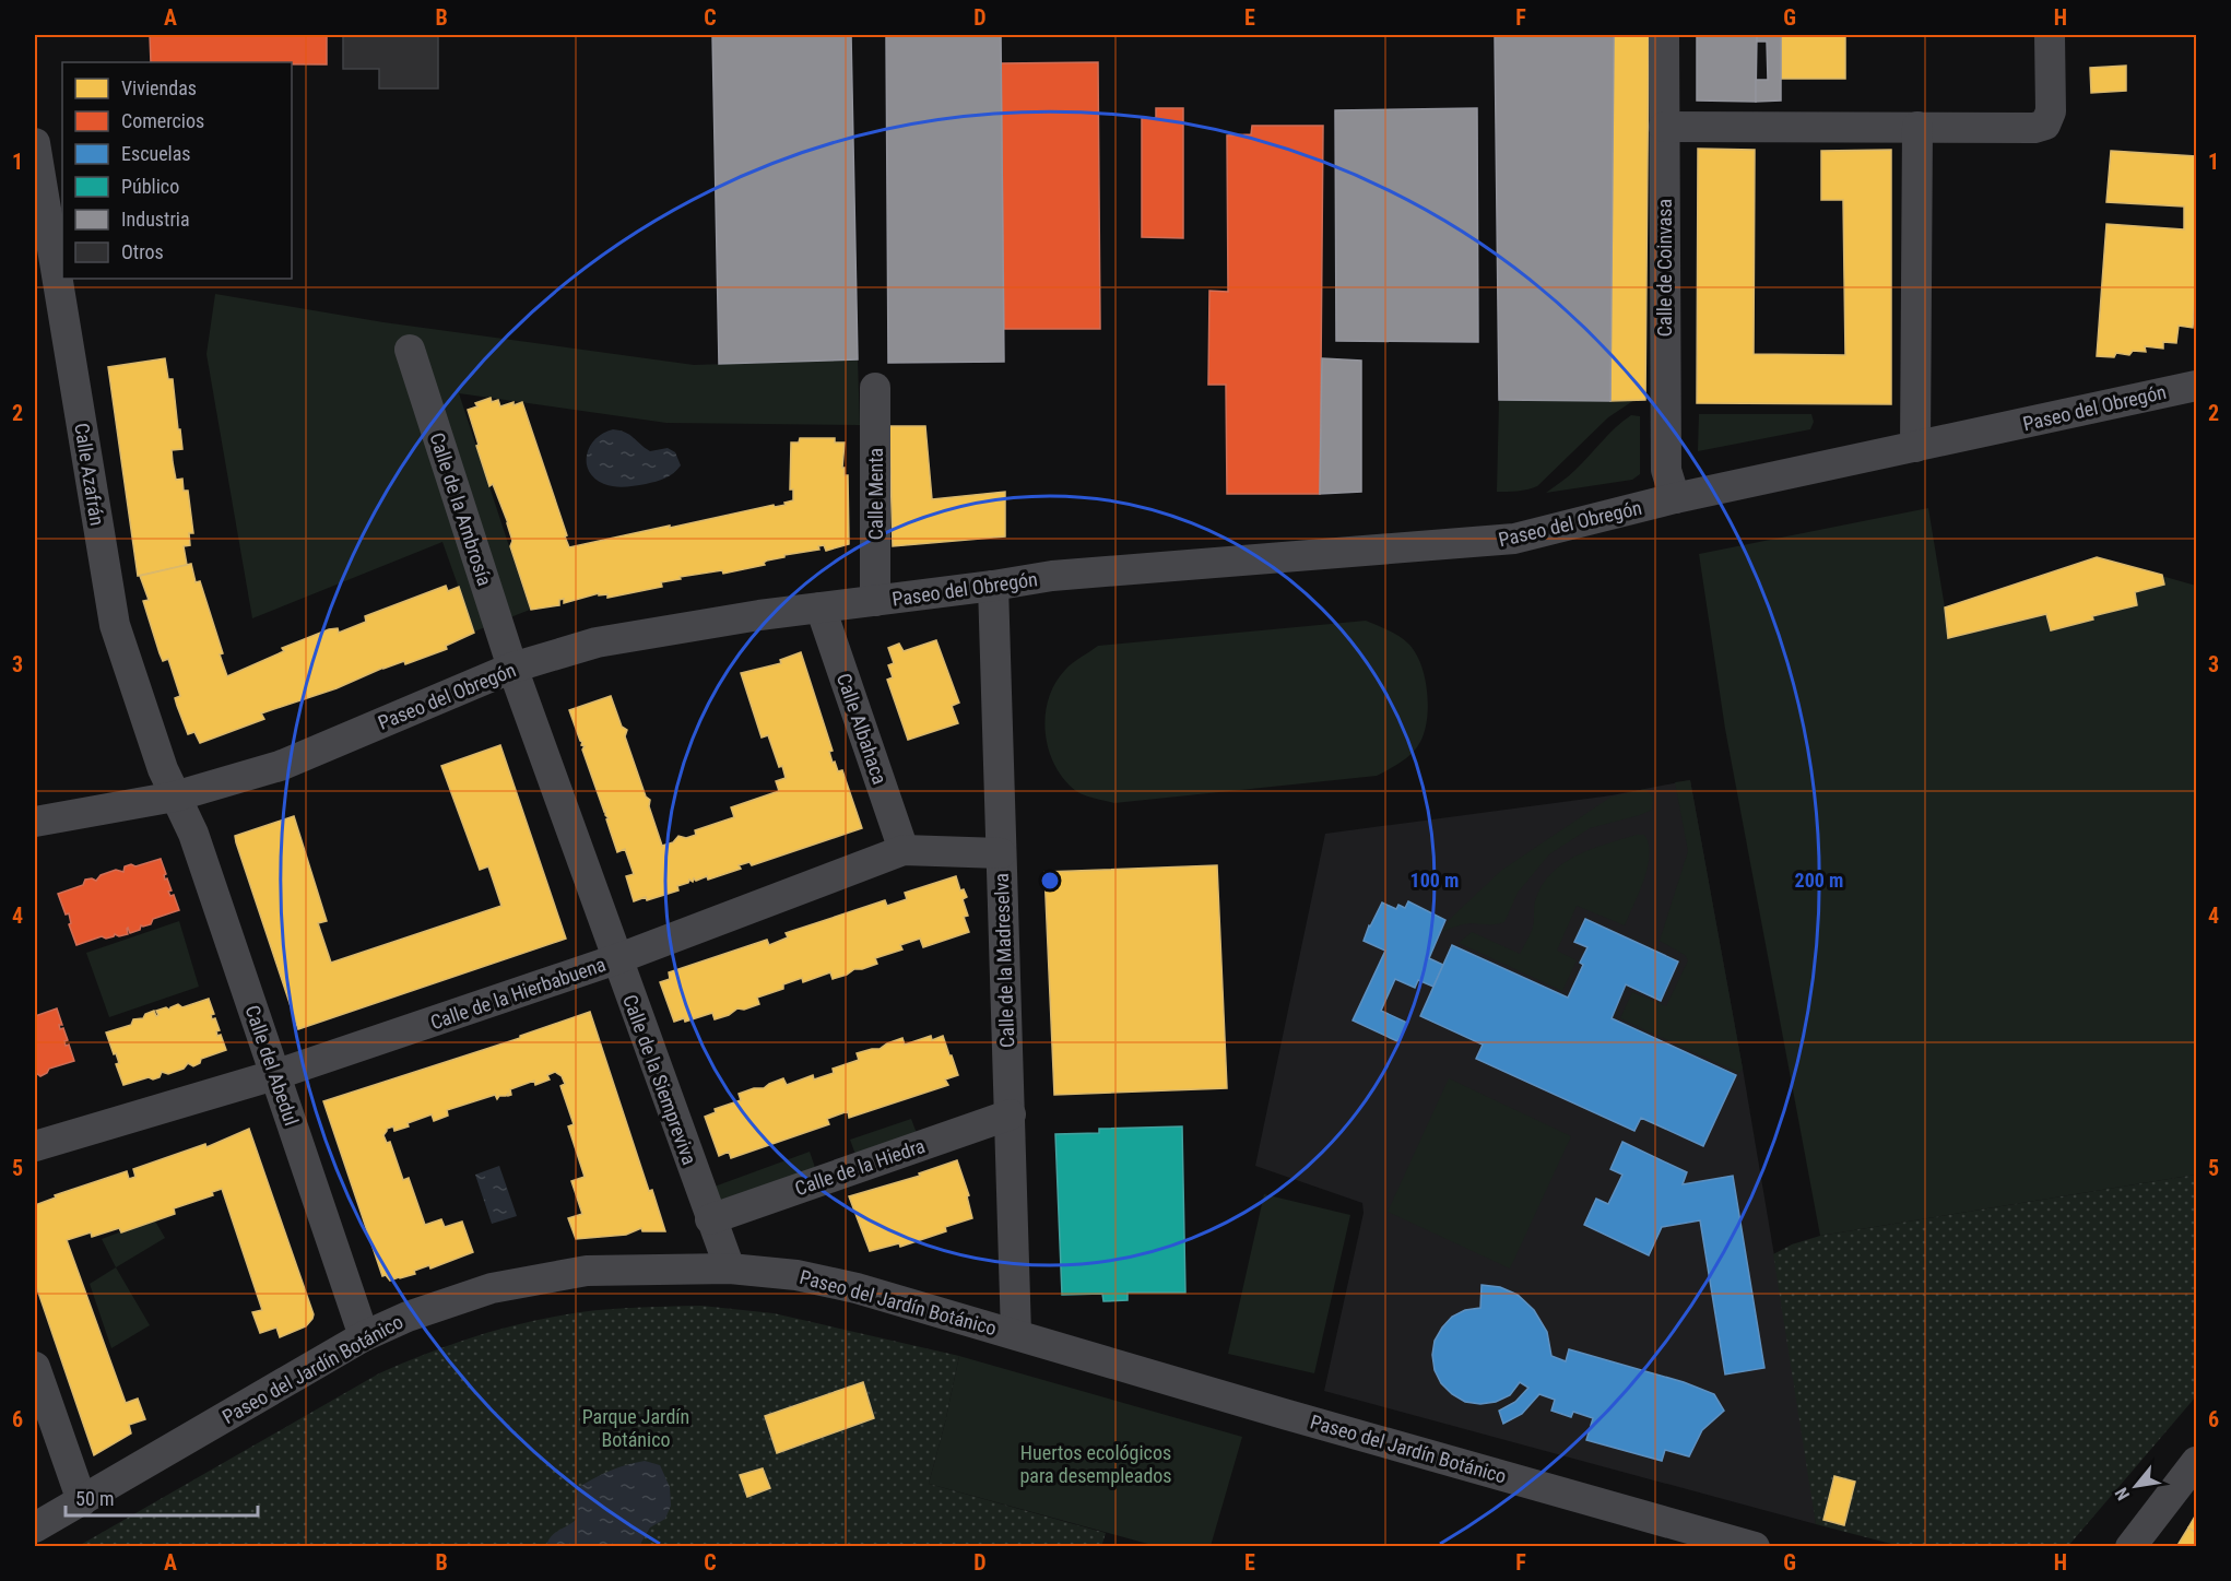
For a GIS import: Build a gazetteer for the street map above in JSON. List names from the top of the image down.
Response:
{
  "streets": {
    "street": [
      "Calle de Coinvasa",
      "Paseo del Obregón",
      "Calle Azafrán",
      "Calle Menta",
      "Calle de la Ambrosía",
      "Calle Albahaca",
      "Calle de la Madreselva",
      "Calle de la Hierbabuena",
      "Calle del Abedul",
      "Calle de la Siempreviva",
      "Calle de la Hiedra",
      "Paseo del Jardín Botánico"
    ]
  },
  "crossings": [
    ["Calle de Coinvasa", "Paseo del Obregón"],
    ["Paseo del Obregón", "Calle Azafrán"],
    ["Paseo del Obregón", "Calle Menta"],
    ["Paseo del Obregón", "Calle de la Ambrosía"],
    ["Paseo del Obregón", "Calle Albahaca"],
    ["Paseo del Obregón", "Calle de la Madreselva"],
    ["Paseo del Obregón", "Calle del Abedul"],
    ["Paseo del Obregón", "Calle de la Siempreviva"],
    ["Calle Azafrán", "Calle del Abedul"],
    ["Calle de la Ambrosía", "Calle de la Siempreviva"],
    ["Calle Albahaca", "Calle de la Hierbabuena"],
    ["Calle de la Madreselva", "Calle de la Hierbabuena"],
    ["Calle de la Madreselva", "Calle de la Hiedra"],
    ["Calle de la Madreselva", "Paseo del Jardín Botánico"],
    ["Calle de la Hierbabuena", "Calle del Abedul"],
    ["Calle de la Hierbabuena", "Calle de la Siempreviva"],
    ["Calle del Abedul", "Paseo del Jardín Botánico"],
    ["Calle de la Siempreviva", "Calle de la Hiedra"],
    ["Calle de la Siempreviva", "Paseo del Jardín Botánico"]
  ],
  "parks": ["Parque Jardín Botánico", "Huertos ecológicos para desempleados"],
  "legend": [
    "Viviendas",
    "Comercios",
    "Escuelas",
    "Público",
    "Industria",
    "Otros"
  ],
  "scale_bar": "50 m",
  "north": "bottom left",
  "grid": {
    "columns": [
      "A",
      "B",
      "C",
      "D",
      "E",
      "F",
      "G",
      "H"
    ],
    "rows": [
      "1",
      "2",
      "3",
      "4",
      "5",
      "6"
    ]
  },
  "rings": ["100 m", "200 m"]
}
